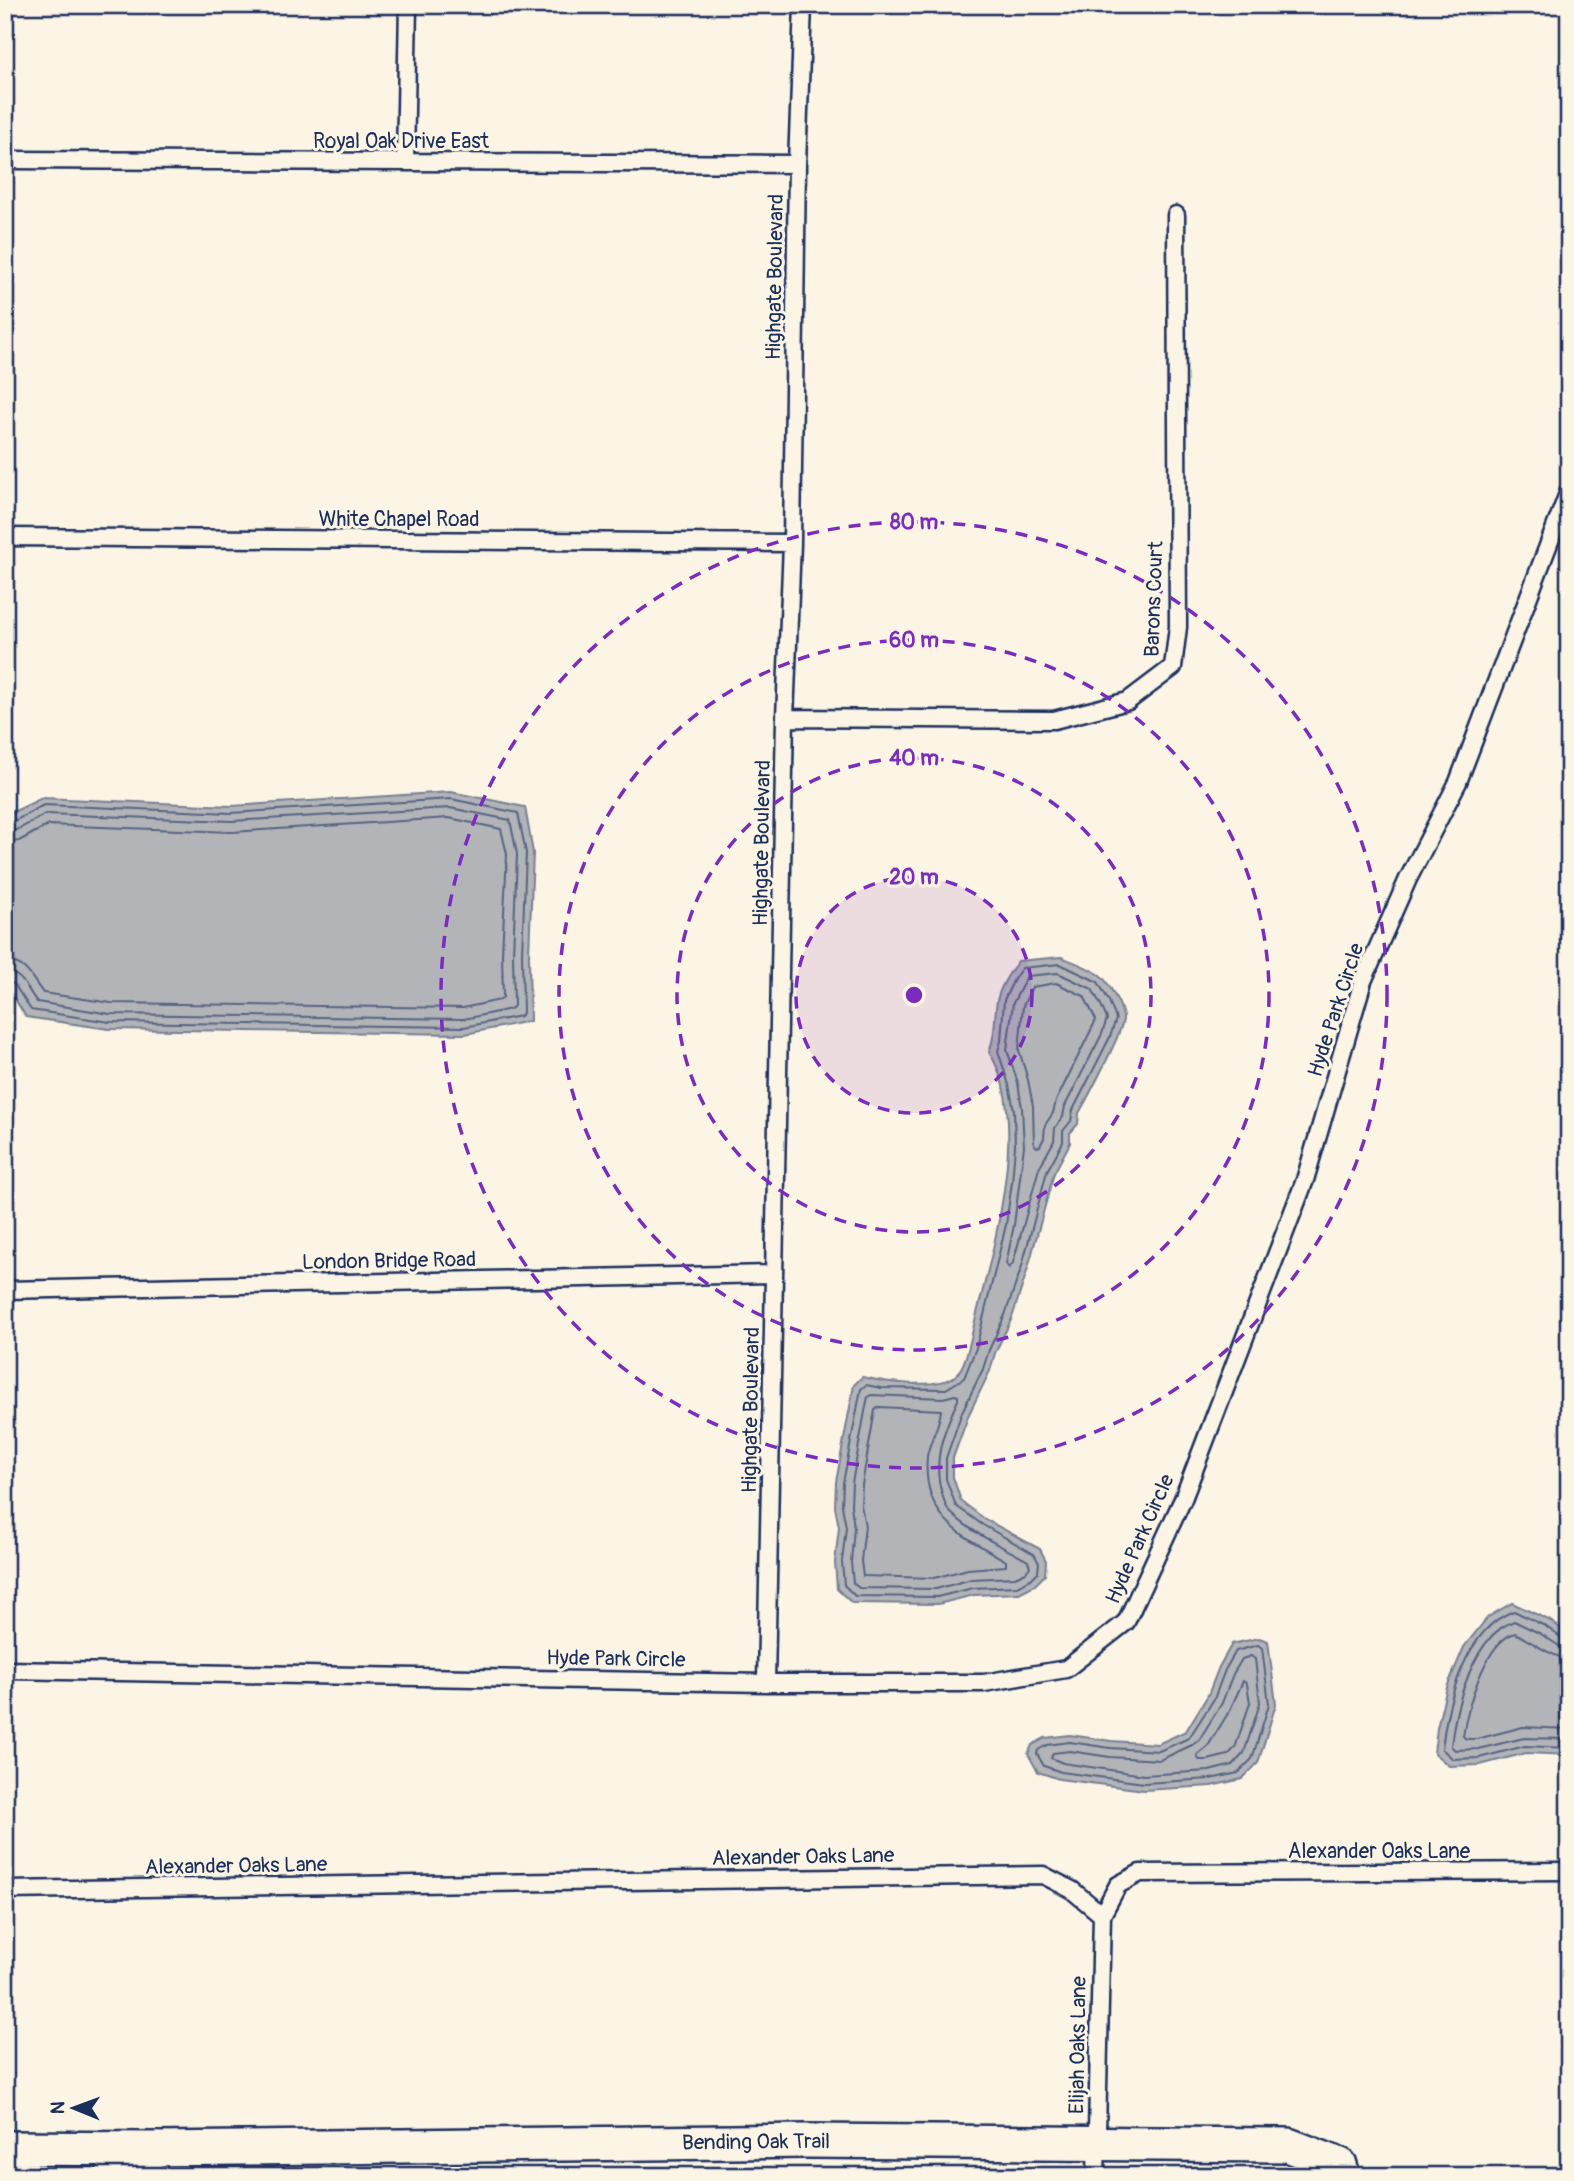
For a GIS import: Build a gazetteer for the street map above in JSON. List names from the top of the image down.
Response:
{
  "streets": {
    "street": ["Bending Oak Trail"],
    "lane": [
      "Royal Oak Drive East",
      "Highgate Boulevard",
      "White Chapel Road",
      "Barons Court",
      "Hyde Park Circle",
      "London Bridge Road",
      "Alexander Oaks Lane",
      "Elijah Oaks Lane"
    ]
  },
  "crossings": [
    ["Royal Oak Drive East", "Highgate Boulevard"],
    ["Highgate Boulevard", "White Chapel Road"],
    ["Highgate Boulevard", "Barons Court"],
    ["Highgate Boulevard", "Hyde Park Circle"],
    ["Highgate Boulevard", "London Bridge Road"],
    ["Alexander Oaks Lane", "Elijah Oaks Lane"],
    ["Elijah Oaks Lane", "Bending Oak Trail"]
  ],
  "north": "left",
  "rings": [
    "80 m",
    "60 m",
    "40 m",
    "20 m"
  ]
}
